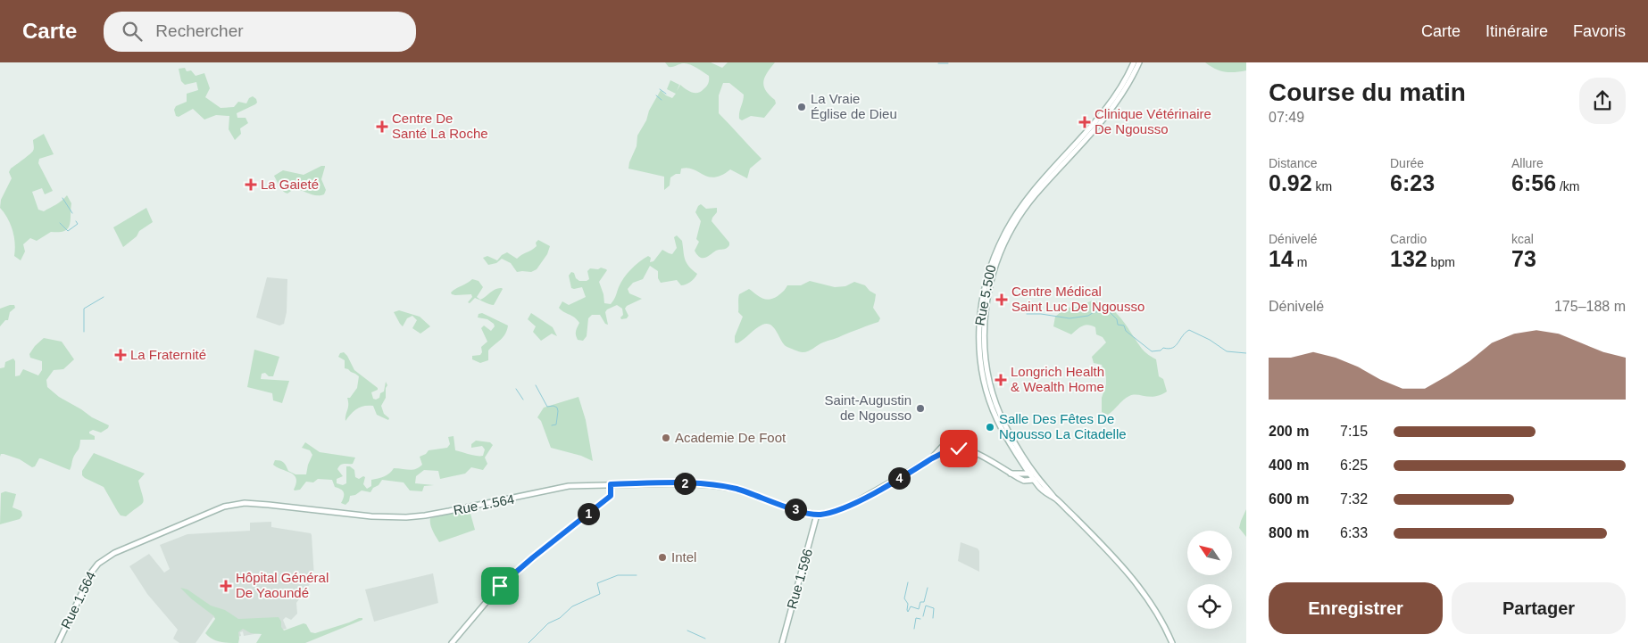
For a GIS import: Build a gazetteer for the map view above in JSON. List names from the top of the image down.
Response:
{
  "streets": {
    "main road": ["Rue 5.500", "Rue 1.564", "Rue 1.596"]
  },
  "crossings": [
    ["Rue 1.564", "Rue 1.596"]
  ],
  "places": {
    "other": [
      "La Vraie Église de Dieu",
      "Saint-Augustin de Ngousso",
      "Salle Des Fêtes De Ngousso La Citadelle",
      "Academie De Foot",
      "Intel"
    ],
    "health": [
      "Clinique Vétérinaire De Ngousso",
      "Centre De Santé La Roche",
      "La Gaieté",
      "Centre Médical Saint Luc De Ngousso",
      "La Fraternité",
      "Longrich Health & Wealth Home",
      "Hôpital Général De Yaoundé"
    ]
  },
  "north": "top left",
  "page": {
    "header": "Carte",
    "search": "Rechercher",
    "nav": ["Carte", "Itinéraire", "Favoris"],
    "heading": ["Course du matin", "07:49"],
    "stats": [
      ["Distance", "0.92 km"],
      ["Durée", "6:23"],
      ["Allure", "6:56 /km"],
      ["Dénivelé", "14 m"],
      ["Cardio", "132 bpm"],
      ["kcal", "73"]
    ],
    "chart": ["Dénivelé", "175–188 m"],
    "list": [
      {
        "name": "200 m",
        "note": "7:15"
      },
      {
        "name": "400 m",
        "note": "6:25"
      },
      {
        "name": "600 m",
        "note": "7:32"
      },
      {
        "name": "800 m",
        "note": "6:33"
      }
    ],
    "pins": [
      "4",
      "2",
      "3",
      "1"
    ],
    "buttons": ["Enregistrer", "Partager"]
  }
}
